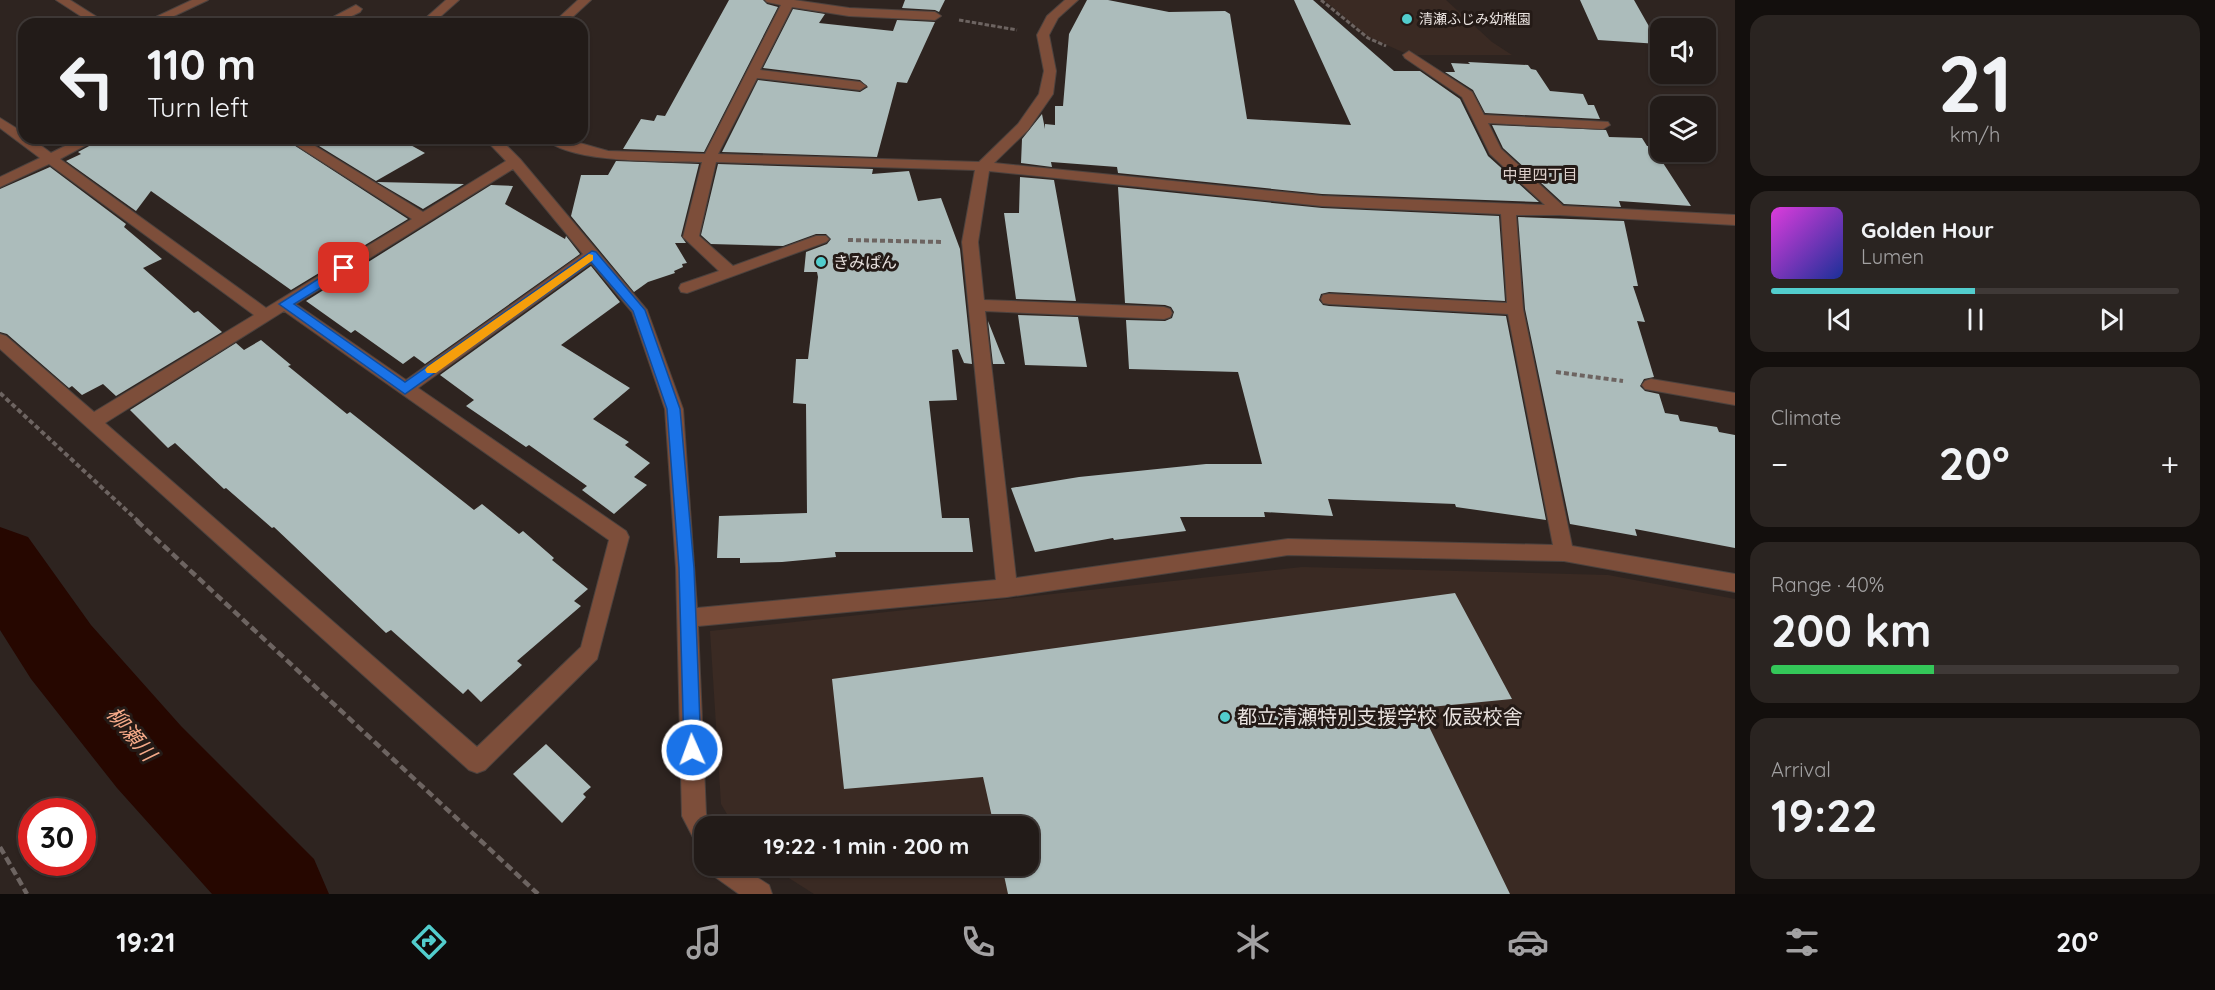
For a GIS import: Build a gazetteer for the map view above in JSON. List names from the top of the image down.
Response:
{
  "districts": ["中里四丁目"],
  "water": ["柳瀬川"],
  "places": ["清瀬ふじみ幼稚園", "きみぱん", "都立清瀬特別支援学校 仮設校舎"],
  "page": {
    "tile": [
      ["21", "km/h"],
      "Climate",
      ["Range · 40%", "200 km"],
      ["Arrival", "19:22"]
    ],
    "turn": ["110 m", "Turn left"],
    "song": ["Golden Hour", "Lumen"],
    "heat": ["−", "20°", "+"],
    "limit": "30",
    "trip": "19:22 · 1 min · 200 m",
    "tabs": ["19:21", "20°"]
  }
}
